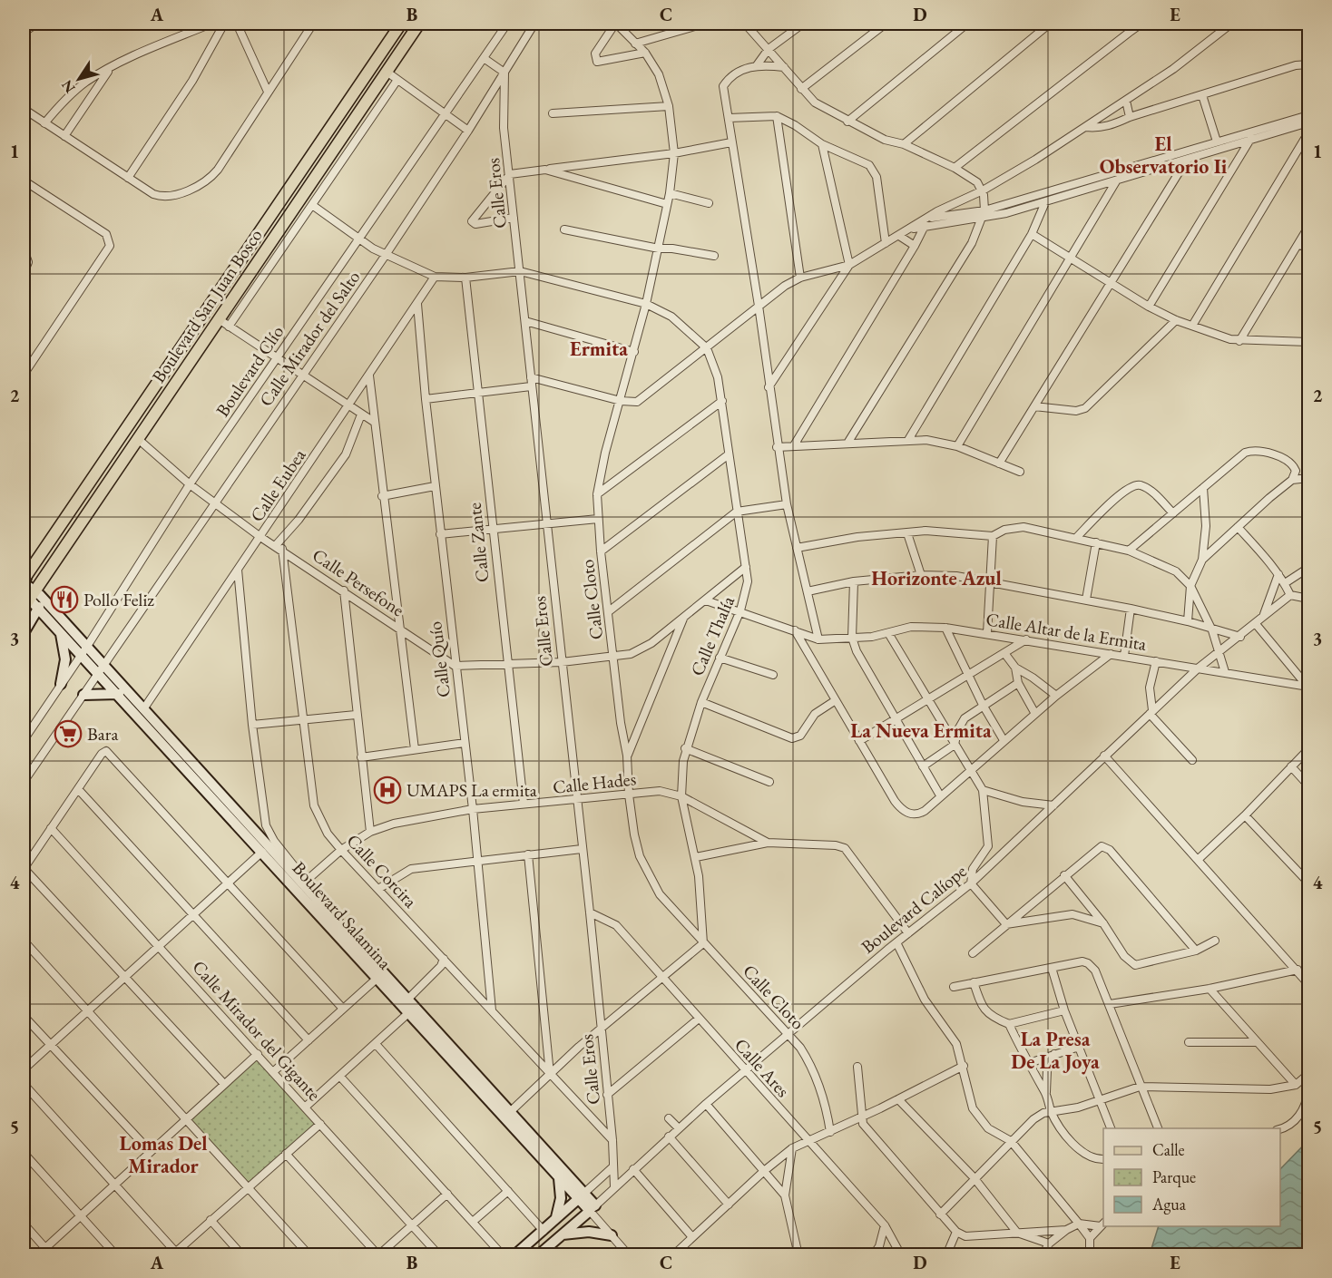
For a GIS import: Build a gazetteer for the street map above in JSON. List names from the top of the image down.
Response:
{
  "streets": {
    "main road": ["Boulevard San Juan Bosco"],
    "street": [
      "Calle Eros",
      "Calle Mirador del Salto",
      "Boulevard Clío",
      "Calle Eubea",
      "Calle Zante",
      "Calle Persefone",
      "Calle Cloto",
      "Calle Altar de la Ermita",
      "Calle Thalía",
      "Calle Quío",
      "Calle Hades",
      "Calle Corcira",
      "Boulevard Calíope",
      "Boulevard Salamina",
      "Calle Mirador del Gigante",
      "Calle Ares"
    ]
  },
  "crossings": [
    ["Calle Eros", "Calle Mirador del Salto"],
    ["Calle Eros", "Calle Thalía"],
    ["Calle Eros", "Calle Hades"],
    ["Calle Eros", "Calle Corcira"],
    ["Calle Eros", "Boulevard Calíope"],
    ["Calle Eros", "Calle Ares"],
    ["Boulevard San Juan Bosco", "Calle Persefone"],
    ["Boulevard San Juan Bosco", "Boulevard Salamina"],
    ["Calle Mirador del Salto", "Calle Persefone"],
    ["Calle Mirador del Salto", "Boulevard Salamina"],
    ["Boulevard Clío", "Calle Persefone"],
    ["Boulevard Clío", "Boulevard Salamina"],
    ["Calle Eubea", "Calle Persefone"],
    ["Calle Eubea", "Calle Quío"],
    ["Calle Eubea", "Boulevard Salamina"],
    ["Calle Zante", "Calle Hades"],
    ["Calle Persefone", "Calle Quío"],
    ["Calle Persefone", "Calle Corcira"],
    ["Calle Cloto", "Calle Thalía"],
    ["Calle Cloto", "Calle Hades"],
    ["Calle Cloto", "Boulevard Calíope"],
    ["Calle Altar de la Ermita", "Boulevard Calíope"],
    ["Calle Thalía", "Calle Hades"],
    ["Calle Quío", "Calle Hades"],
    ["Calle Quío", "Calle Corcira"],
    ["Calle Hades", "Calle Corcira"],
    ["Calle Hades", "Boulevard Calíope"],
    ["Calle Hades", "Boulevard Salamina"],
    ["Boulevard Calíope", "Boulevard Salamina"],
    ["Boulevard Calíope", "Calle Ares"]
  ],
  "districts": [
    "El Observatorio Ii",
    "Ermita",
    "Horizonte Azul",
    "La Nueva Ermita",
    "La Presa De La Joya",
    "Lomas Del Mirador"
  ],
  "places": {
    "restaurant": ["Pollo Feliz"],
    "supermarket": ["Bara"],
    "hospital": ["UMAPS La ermita"]
  },
  "legend": ["Calle", "Parque", "Agua"],
  "north": "bottom left",
  "grid": {
    "columns": [
      "A",
      "B",
      "C",
      "D",
      "E"
    ],
    "rows": [
      "1",
      "2",
      "3",
      "4",
      "5"
    ]
  }
}
